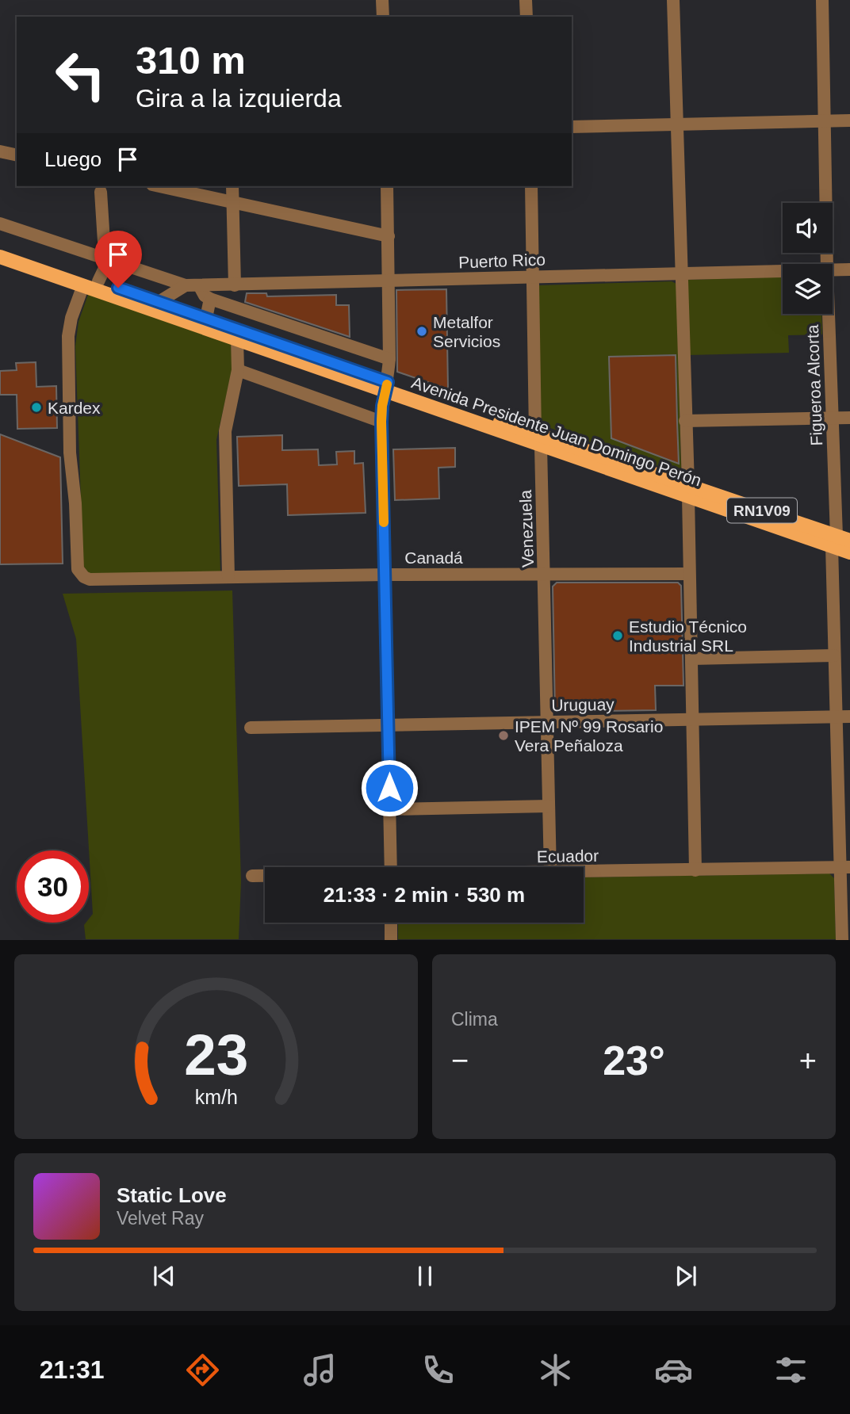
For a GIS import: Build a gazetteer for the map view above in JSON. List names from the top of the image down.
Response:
{
  "streets": {
    "main road": ["Avenida Presidente Juan Domingo Perón", "RN1V09"],
    "street": [
      "Puerto Rico",
      "Figueroa Alcorta",
      "Venezuela",
      "Canadá",
      "Uruguay",
      "Ecuador"
    ]
  },
  "crossings": [
    ["Puerto Rico", "Venezuela"],
    ["Figueroa Alcorta", "Avenida Presidente Juan Domingo Perón"],
    ["Figueroa Alcorta", "Uruguay"],
    ["Figueroa Alcorta", "Ecuador"],
    ["Avenida Presidente Juan Domingo Perón", "Venezuela"],
    ["Avenida Presidente Juan Domingo Perón", "Canadá"],
    ["Venezuela", "Canadá"],
    ["Venezuela", "Uruguay"]
  ],
  "places": [
    "Metalfor Servicios",
    "Kardex",
    "Estudio Técnico Industrial SRL",
    "IPEM Nº 99 Rosario Vera Peñaloza"
  ],
  "page": {
    "turn": ["310 m", "Gira a la izquierda"],
    "then": "Luego",
    "limit": "30",
    "trip": "21:33 · 2 min · 530 m",
    "tile": "Clima",
    "heat": ["−", "23°", "+"],
    "song": ["Static Love", "Velvet Ray"],
    "tabs": "21:31",
    "gauge": ["23", "km/h"]
  }
}
